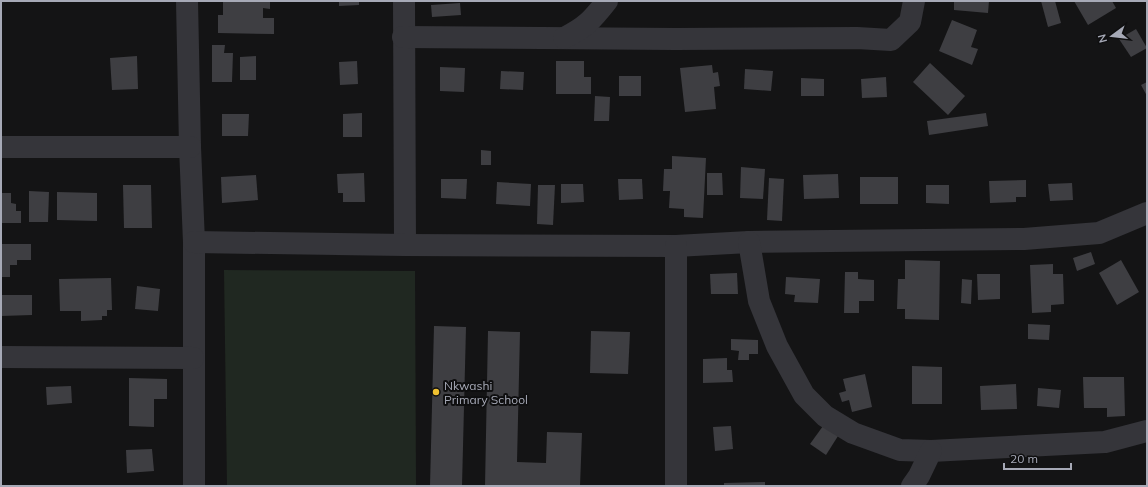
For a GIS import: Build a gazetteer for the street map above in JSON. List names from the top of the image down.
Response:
{
  "places": ["Nkwashi Primary School"],
  "scale_bar": "20 m",
  "north": "left"
}
